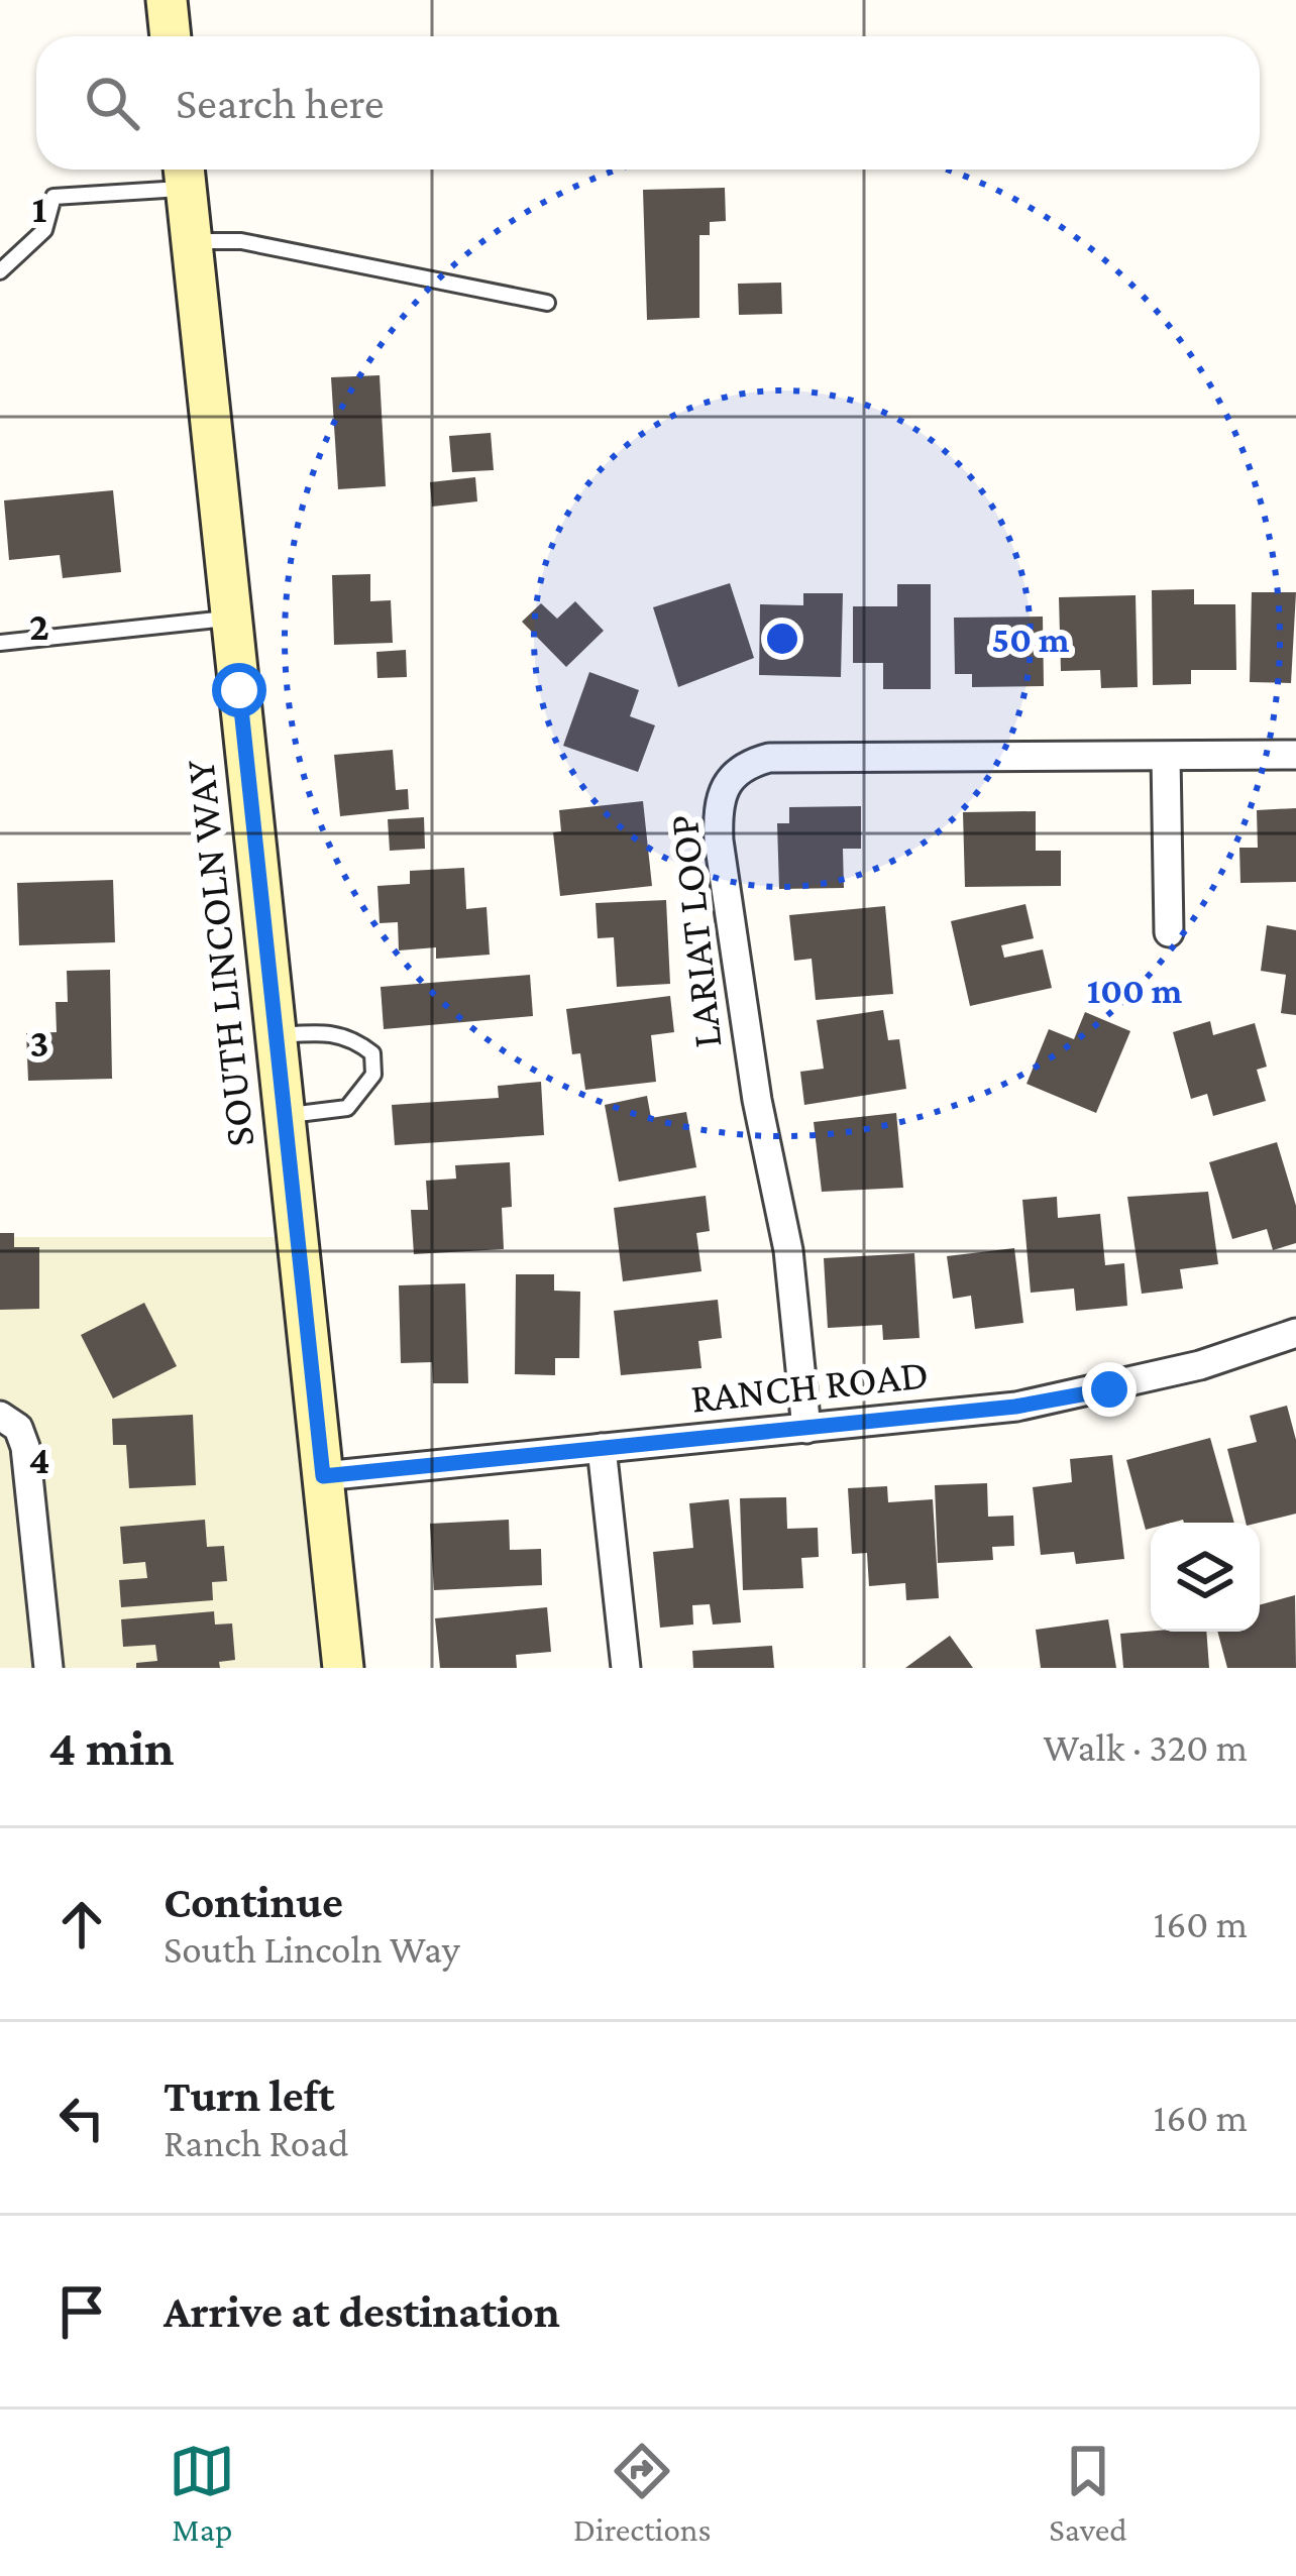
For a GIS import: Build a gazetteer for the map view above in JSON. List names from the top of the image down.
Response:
{
  "streets": {
    "main road": ["SOUTH LINCOLN WAY"],
    "street": ["LARIAT LOOP", "RANCH ROAD"]
  },
  "crossings": [
    ["LARIAT LOOP", "RANCH ROAD"],
    ["SOUTH LINCOLN WAY", "RANCH ROAD"]
  ],
  "page": {
    "search": "Search here",
    "heading": ["4 min", "Walk · 320 m"],
    "list": [
      ["Continue", "South Lincoln Way", "160 m"],
      ["Turn left", "Ranch Road", "160 m"],
      "Arrive at destination"
    ],
    "nav": ["Map", "Directions", "Saved"]
  },
  "grid": {
    "rows": [
      "1",
      "2",
      "3",
      "4"
    ]
  },
  "rings": ["50 m", "100 m"]
}
